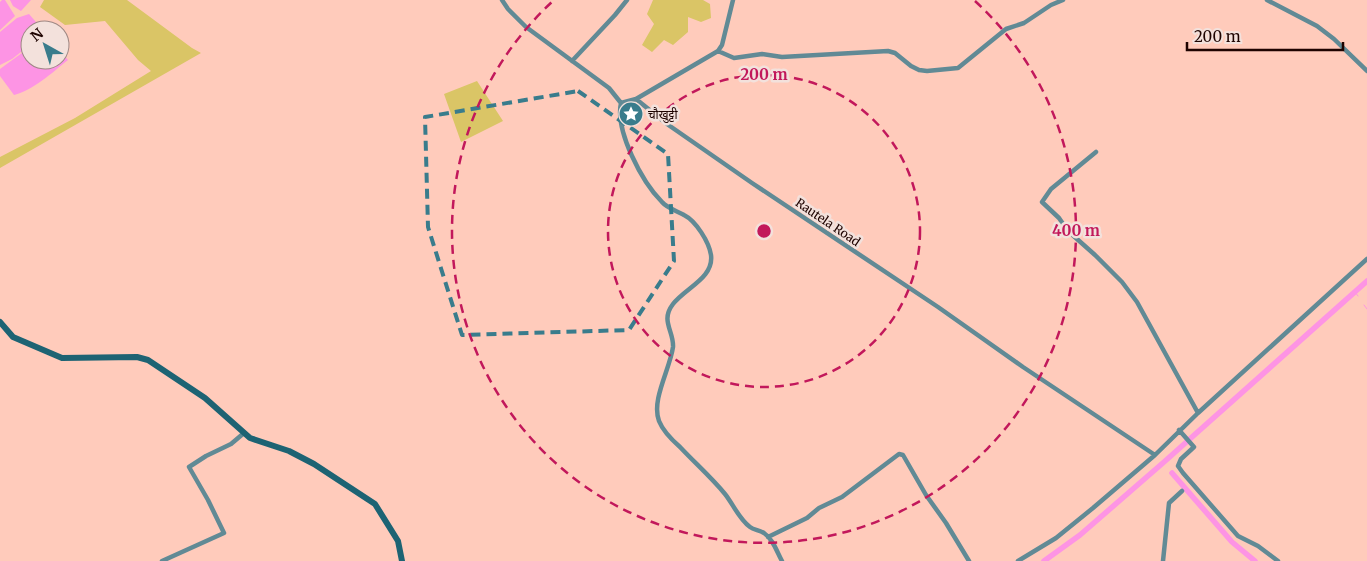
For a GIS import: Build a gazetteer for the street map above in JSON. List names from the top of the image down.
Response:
{
  "streets": {
    "street": ["Rautela Road"]
  },
  "places": {
    "place": ["चौखुट्टी"]
  },
  "scale_bar": "200 m",
  "north": "top left",
  "rings": ["200 m", "400 m"]
}
